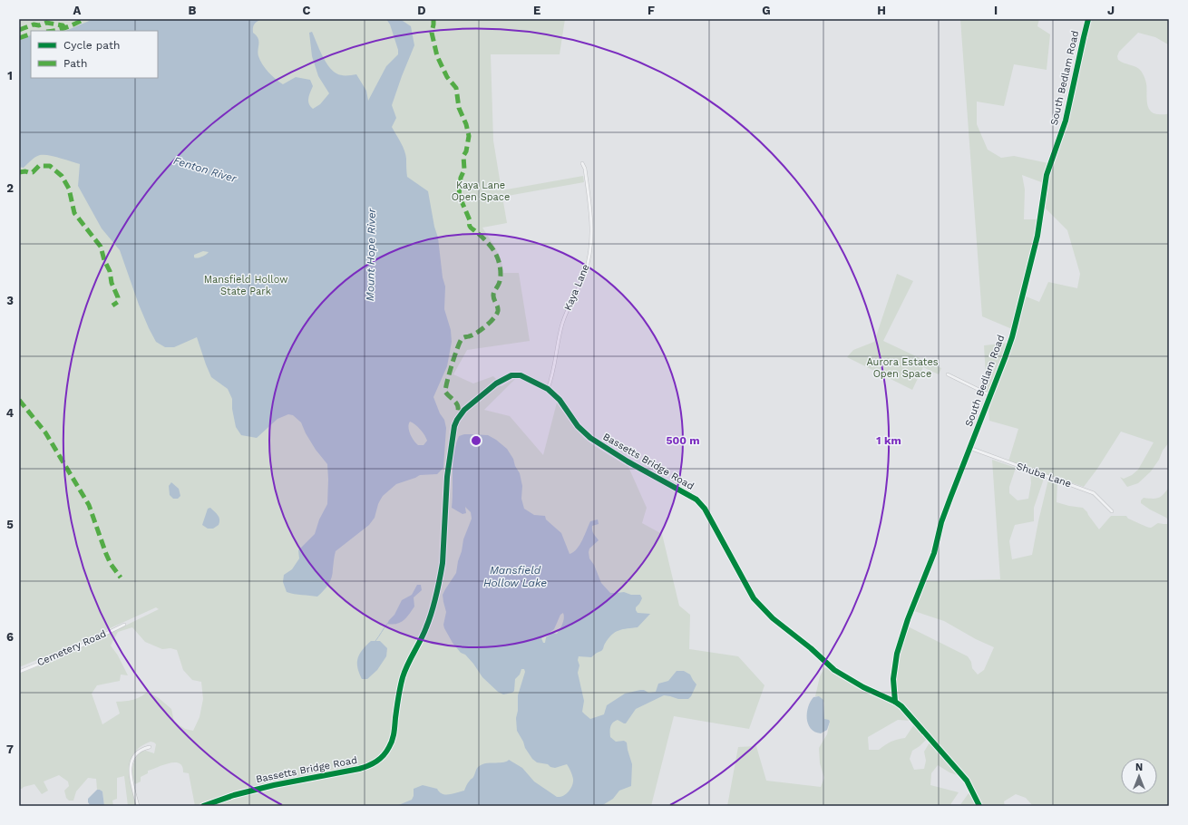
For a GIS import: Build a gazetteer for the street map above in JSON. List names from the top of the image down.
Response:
{
  "streets": {
    "street": [
      "South Bedlam Road",
      "Kaya Lane",
      "Bassetts Bridge Road",
      "Shuba Lane",
      "Cemetery Road"
    ]
  },
  "crossings": [
    ["South Bedlam Road", "Bassetts Bridge Road"],
    ["South Bedlam Road", "Shuba Lane"],
    ["Kaya Lane", "Bassetts Bridge Road"]
  ],
  "water": ["Fenton River", "Mount Hope River", "Mansfield Hollow Lake"],
  "parks": ["Kaya Lane Open Space", "Mansfield Hollow State Park", "Aurora Estates Open Space"],
  "legend": ["Cycle path", "Path"],
  "north": "top",
  "grid": {
    "columns": [
      "A",
      "B",
      "C",
      "D",
      "E",
      "F",
      "G",
      "H",
      "I",
      "J"
    ],
    "rows": [
      "1",
      "2",
      "3",
      "4",
      "5",
      "6",
      "7"
    ]
  },
  "rings": ["500 m", "1 km"]
}
